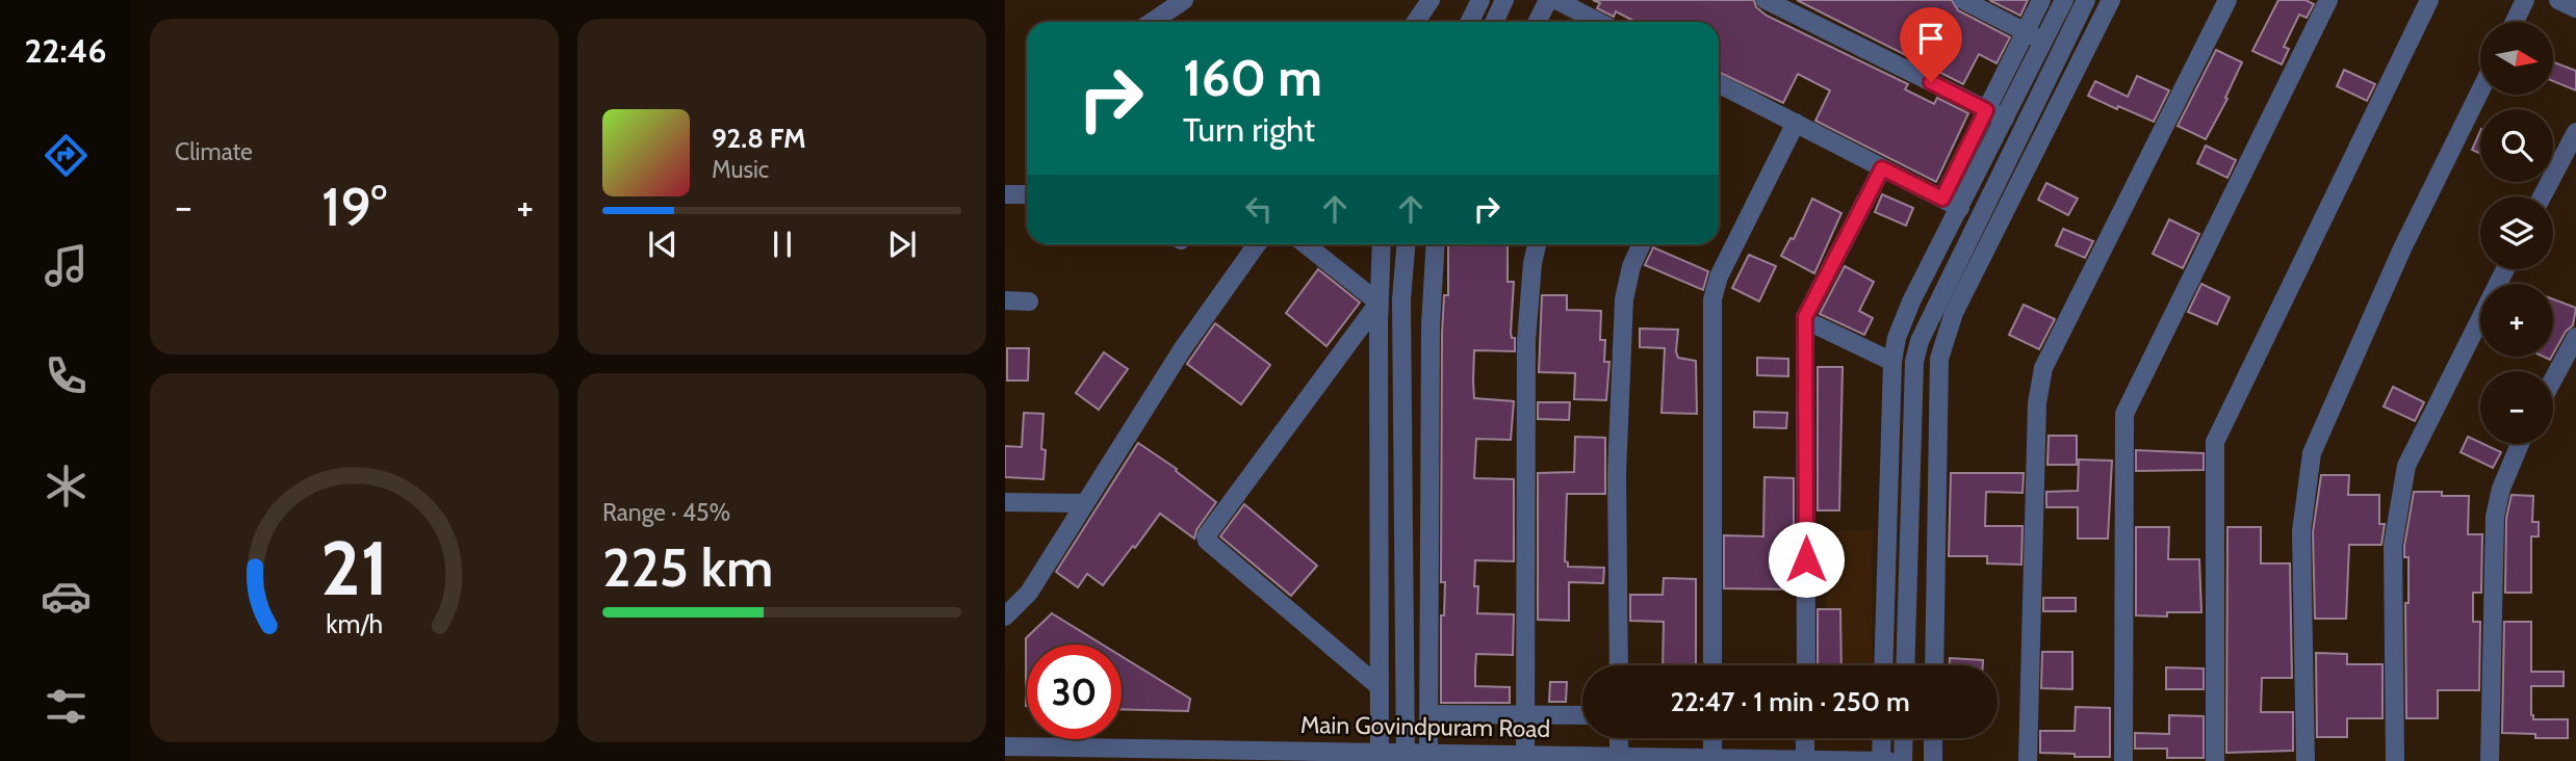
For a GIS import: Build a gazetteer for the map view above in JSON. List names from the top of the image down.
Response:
{
  "streets": {
    "street": ["Main Govindpuram Road"]
  },
  "north": "right",
  "page": {
    "tabs": "22:46",
    "tile": [
      "Climate",
      ["Range · 45%", "225 km"]
    ],
    "map_buttons": ["+", "−"],
    "turn": ["160 m", "Turn right"],
    "song": ["92.8 FM", "Music"],
    "heat": ["−", "19°", "+"],
    "limit": "30",
    "trip": "22:47 · 1 min · 250 m",
    "gauge": ["21", "km/h"]
  }
}
